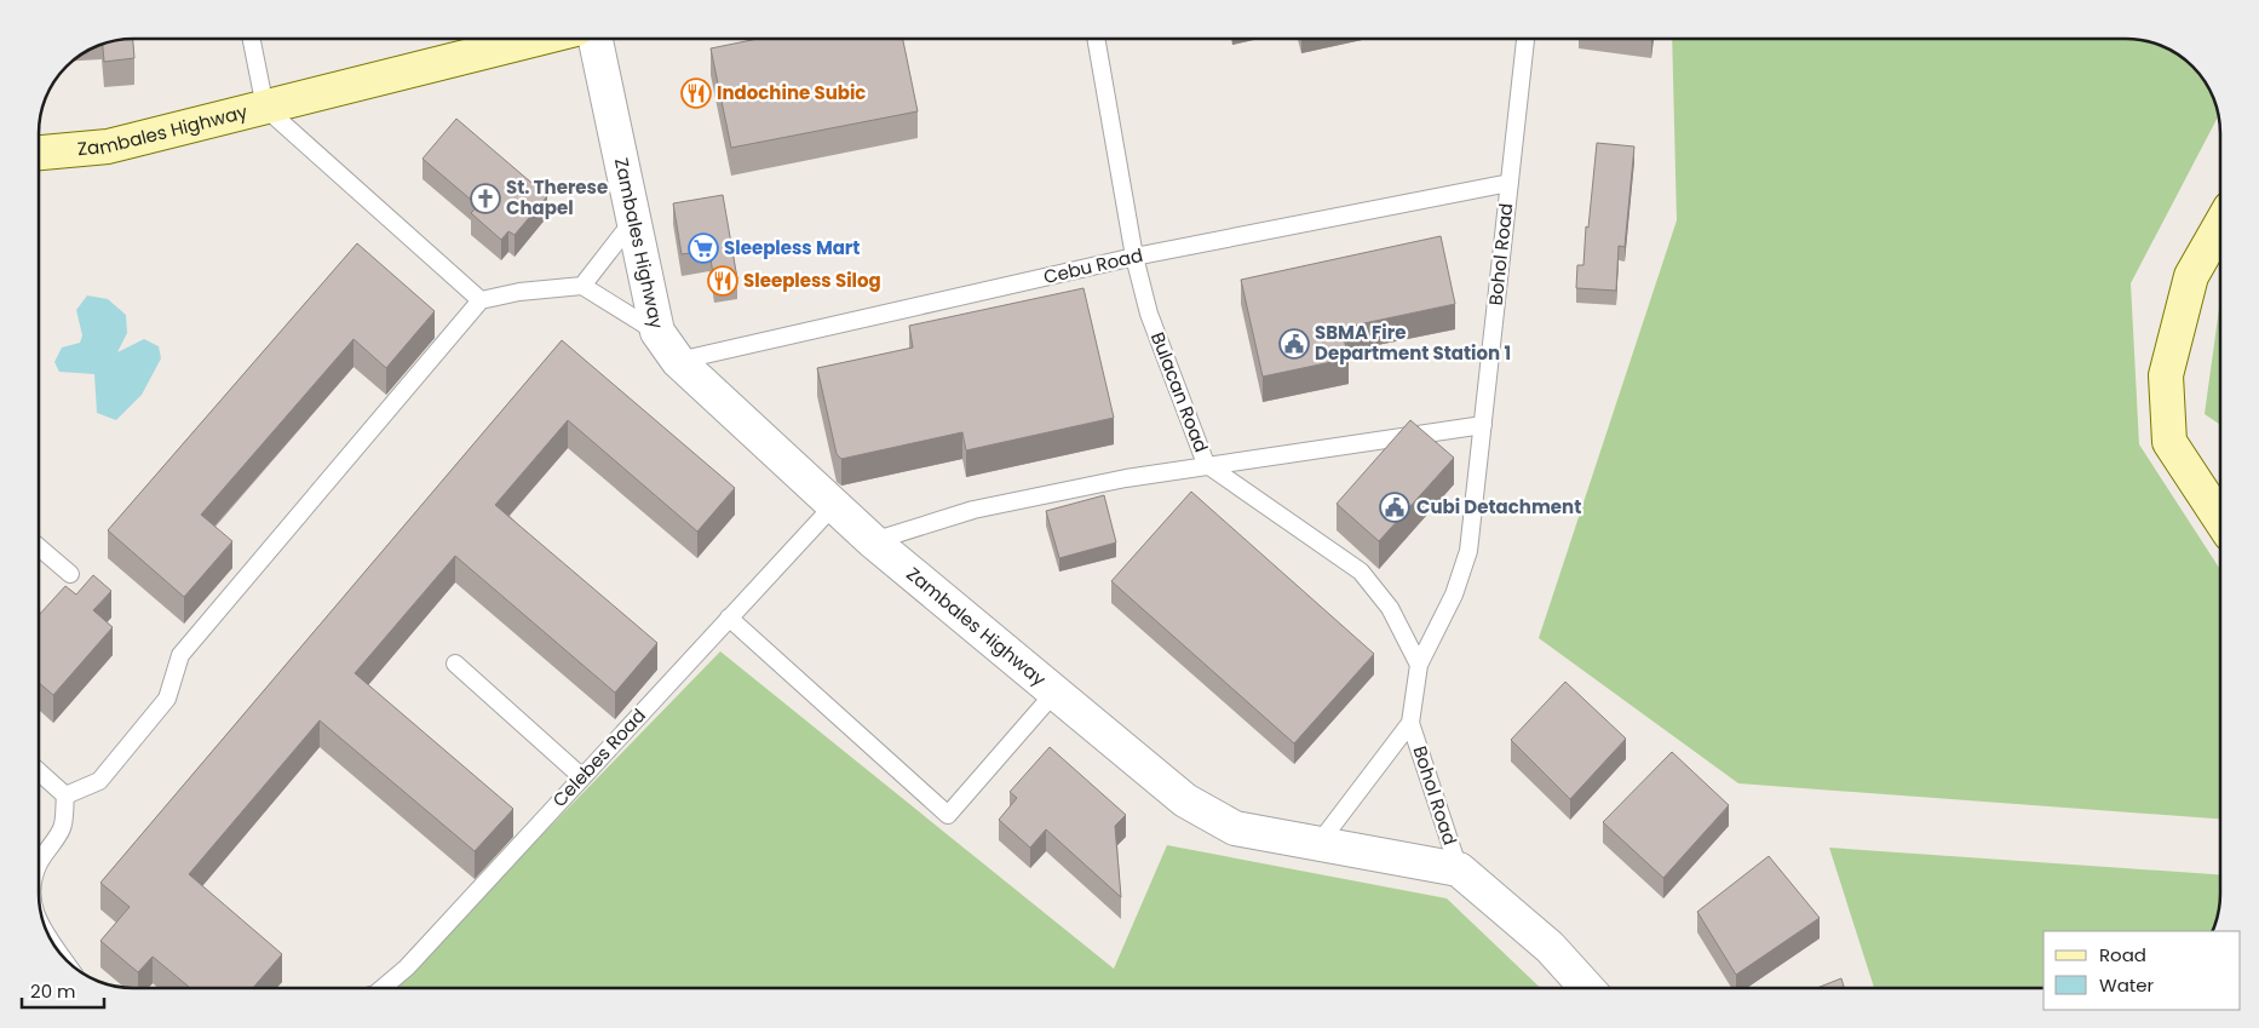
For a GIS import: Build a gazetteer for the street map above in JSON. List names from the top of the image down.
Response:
{
  "streets": {
    "main road": ["Zambales Highway"],
    "lane": [
      "Bohol Road",
      "Cebu Road",
      "Bulacan Road",
      "Celebes Road"
    ]
  },
  "crossings": [
    ["Zambales Highway", "Bohol Road"],
    ["Zambales Highway", "Cebu Road"],
    ["Zambales Highway", "Celebes Road"],
    ["Bohol Road", "Cebu Road"],
    ["Bohol Road", "Bulacan Road"],
    ["Cebu Road", "Bulacan Road"]
  ],
  "places": {
    "restaurant": ["Indochine Subic", "Sleepless Silog"],
    "church": ["St. Therese Chapel"],
    "supermarket": ["Sleepless Mart"],
    "public building": ["SBMA Fire Department Station 1", "Cubi Detachment"]
  },
  "legend": ["Road", "Water"],
  "scale_bar": "20 m"
}
